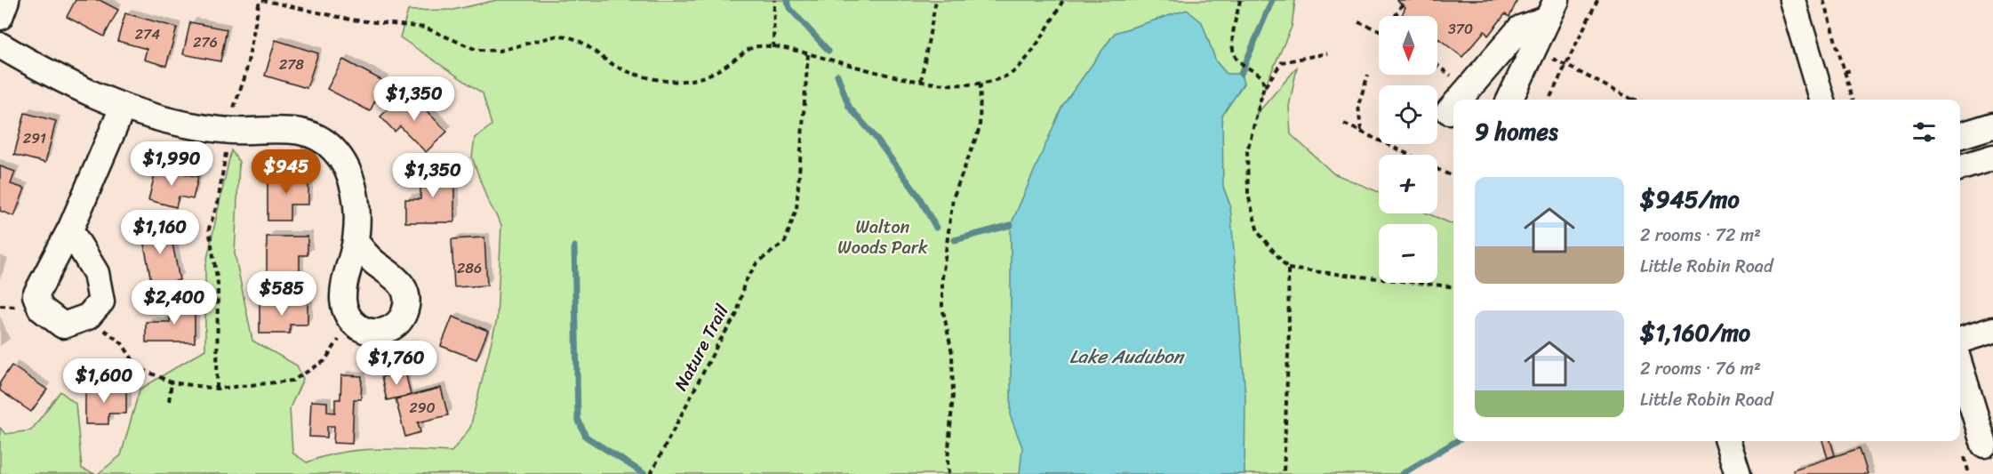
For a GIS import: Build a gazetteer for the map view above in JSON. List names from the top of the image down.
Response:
{
  "streets": {
    "path": ["Nature Trail"]
  },
  "water": ["Lake Audubon"],
  "parks": ["Walton Woods Park"],
  "house_numbers": [
    "370",
    "274",
    "276",
    "278",
    "291",
    "286",
    "290"
  ],
  "north": "bottom",
  "page": {
    "map_buttons": ["+", "−"],
    "price": [
      "$1,350",
      "$1,990",
      "$945",
      "$1,350",
      "$1,160",
      "$585",
      "$2,400",
      "$1,760",
      "$1,600"
    ],
    "heading": "9 homes",
    "list": [
      {
        "name": "$945/mo",
        "note": "2 rooms · 72 m² · Little Robin Road"
      },
      {
        "name": "$1,160/mo",
        "note": "2 rooms · 76 m² · Little Robin Road"
      }
    ]
  }
}
